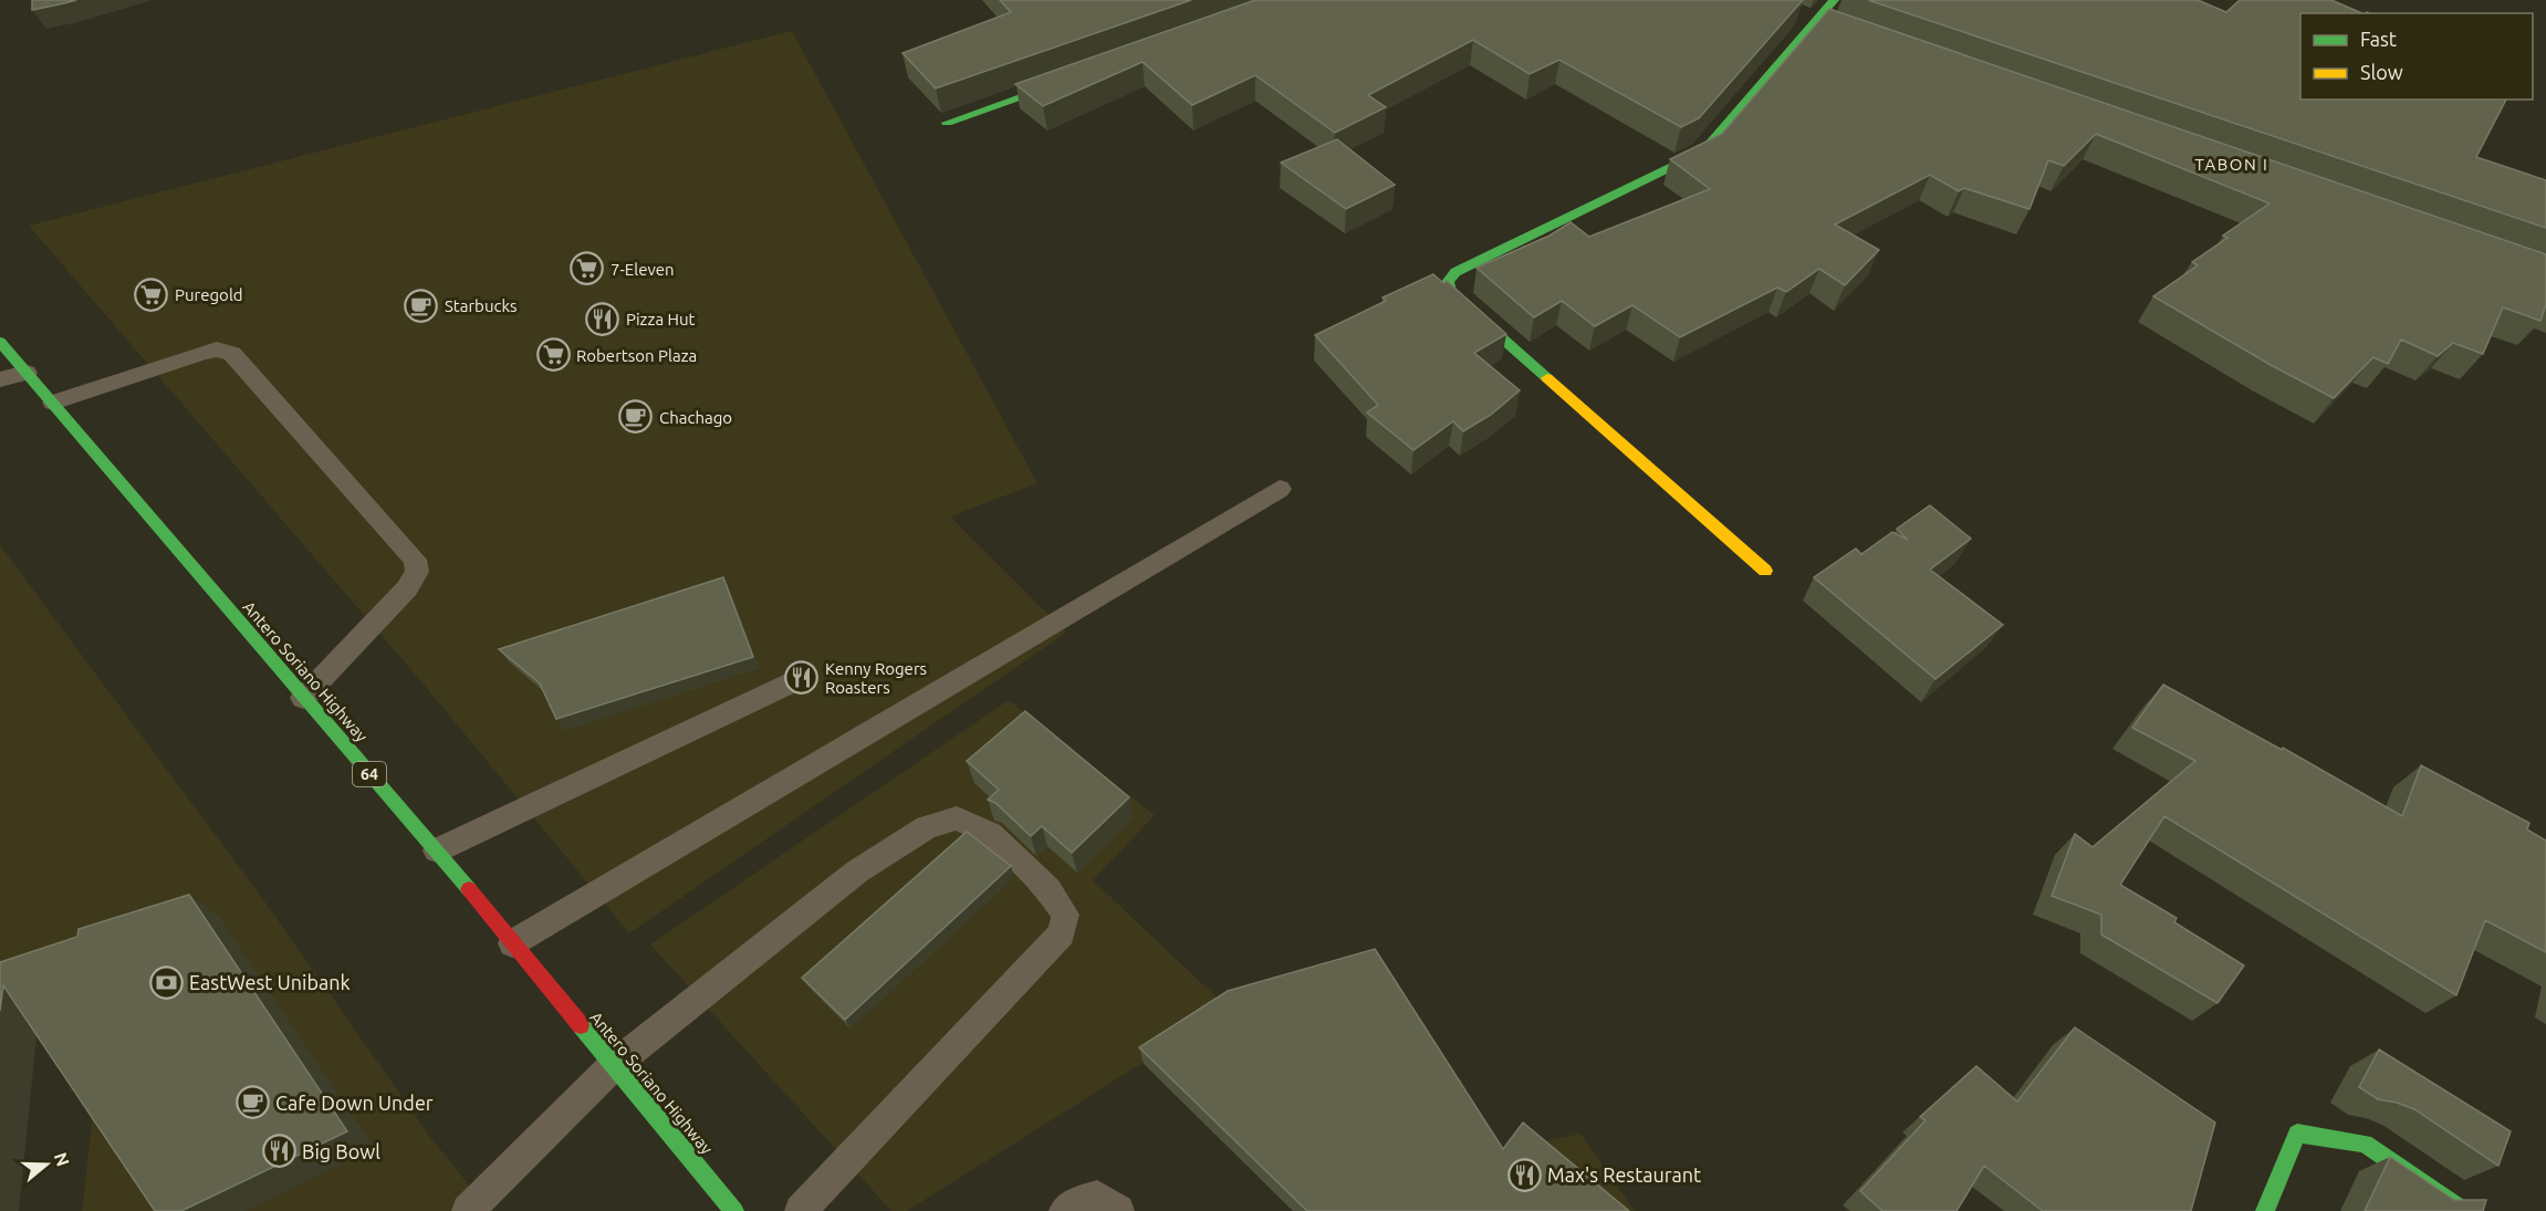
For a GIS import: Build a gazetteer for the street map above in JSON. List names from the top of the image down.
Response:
{
  "streets": {
    "street": ["Antero Soriano Highway", "64"]
  },
  "districts": ["TABON I"],
  "places": {
    "supermarket": ["7-Eleven", "Puregold", "Robertson Plaza"],
    "cafe": ["Starbucks", "Chachago", "Cafe Down Under"],
    "restaurant": [
      "Pizza Hut",
      "Kenny Rogers Roasters",
      "Big Bowl",
      "Max's Restaurant"
    ],
    "bank": ["EastWest Unibank"]
  },
  "legend": ["Fast", "Slow"],
  "north": "right"
}
